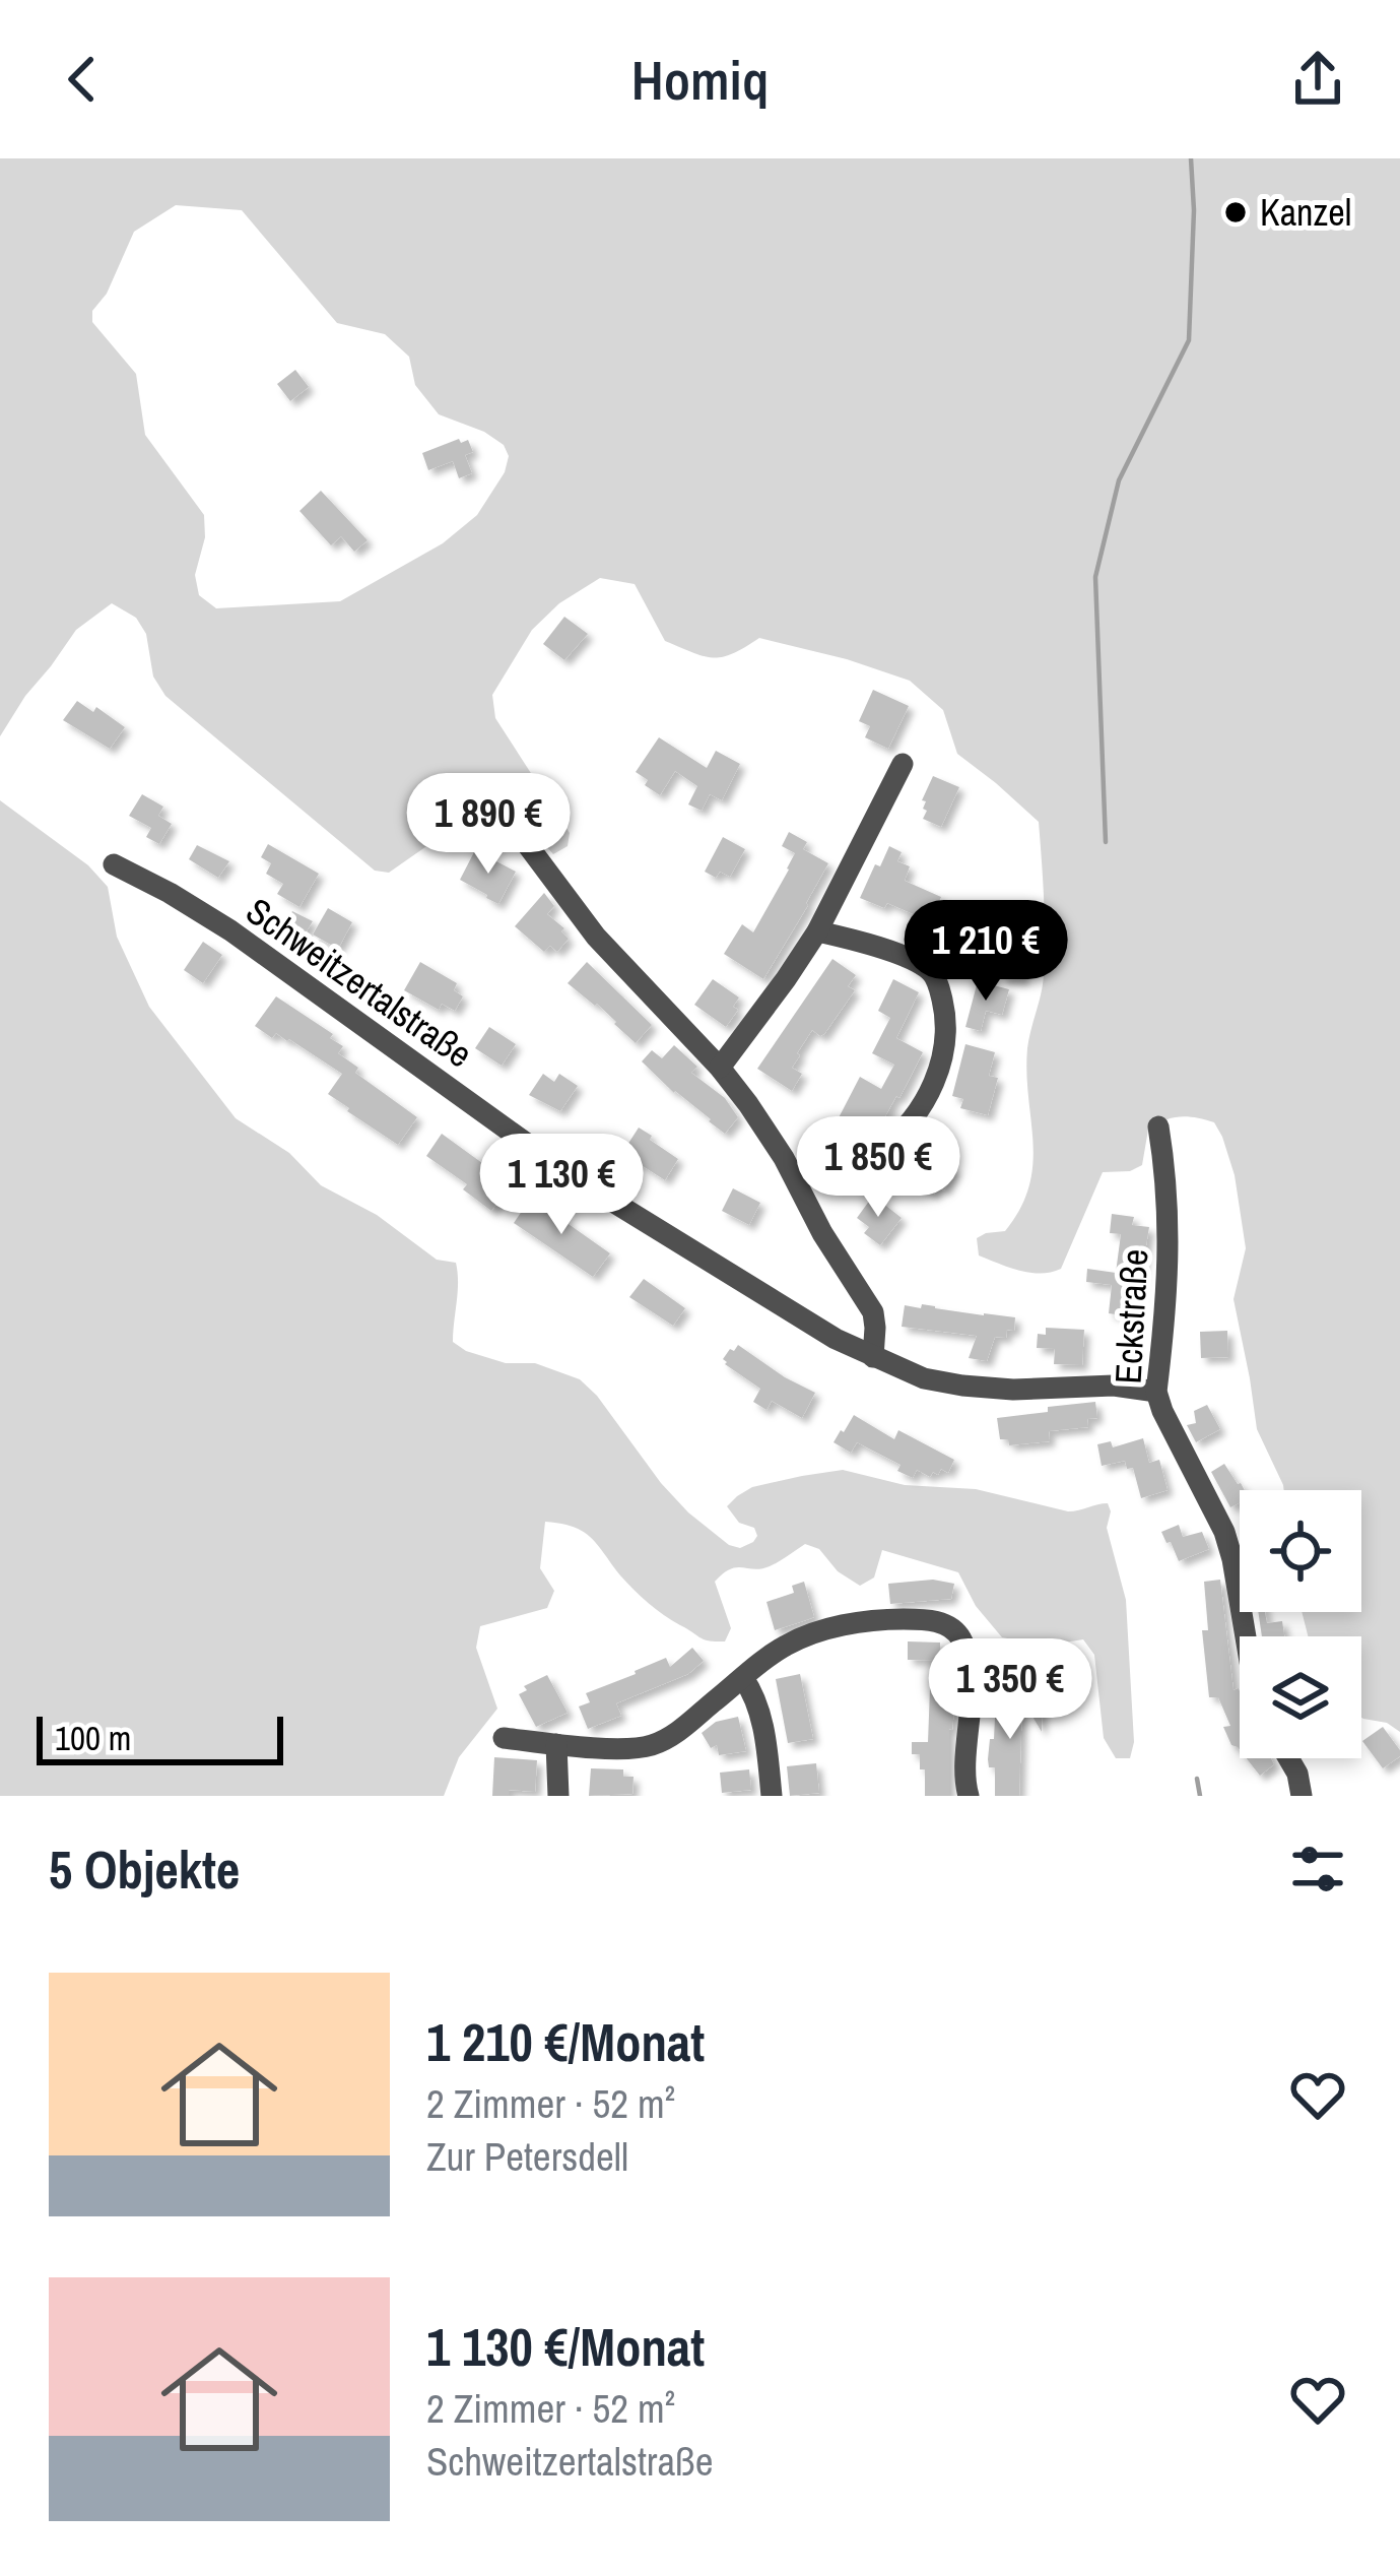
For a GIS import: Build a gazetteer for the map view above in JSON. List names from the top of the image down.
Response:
{
  "streets": {
    "street": ["Schweitzertalstraße", "Eckstraße"]
  },
  "crossings": [
    ["Schweitzertalstraße", "Eckstraße"]
  ],
  "places": ["Kanzel"],
  "scale_bar": "100 m",
  "page": {
    "header": "Homiq",
    "price": [
      "1 890 €",
      "1 210 €",
      "1 850 €",
      "1 130 €",
      "1 350 €"
    ],
    "scale": "100 m",
    "heading": "5 Objekte",
    "list": [
      {
        "name": "1 210 €/Monat",
        "note": "2 Zimmer · 52 m² · Zur Petersdell"
      },
      {
        "name": "1 130 €/Monat",
        "note": "2 Zimmer · 52 m² · Schweitzertalstraße"
      }
    ]
  }
}
